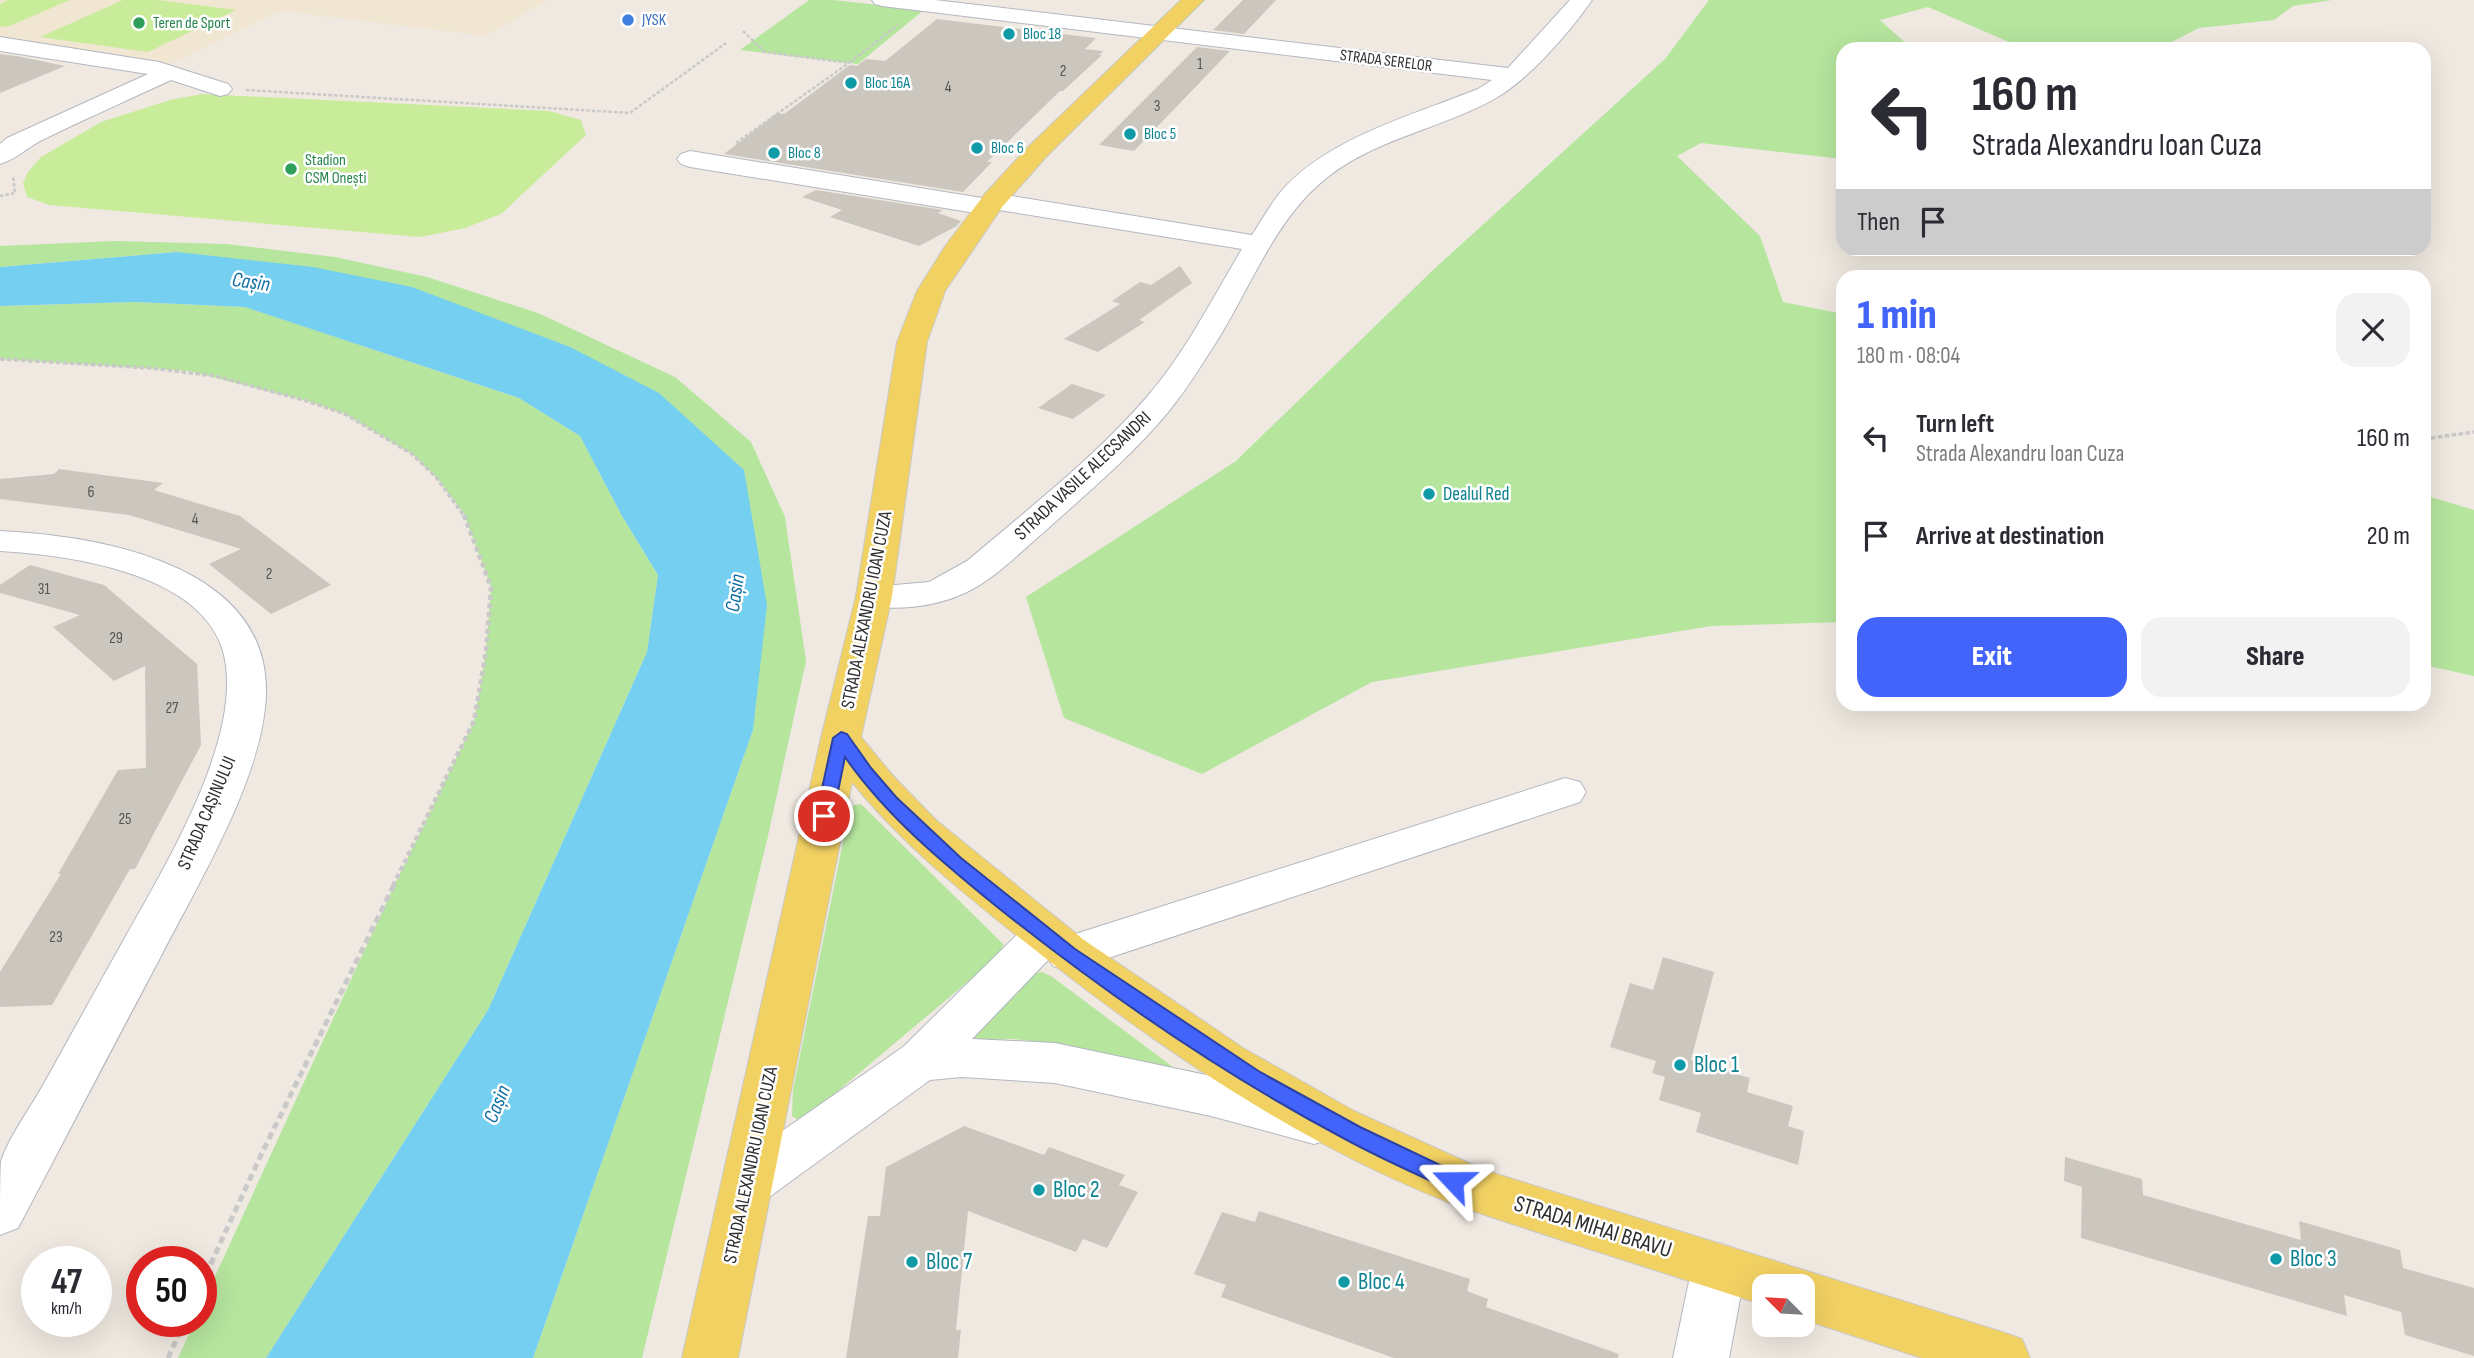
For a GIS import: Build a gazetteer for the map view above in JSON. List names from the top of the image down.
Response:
{
  "streets": {
    "main road": ["STRADA ALEXANDRU IOAN CUZA", "STRADA MIHAI BRAVU"],
    "street": ["STRADA SERELOR", "STRADA VASILE ALECSANDRI", "STRADA CAȘINULUI"]
  },
  "crossings": [
    ["STRADA SERELOR", "STRADA VASILE ALECSANDRI"],
    ["STRADA SERELOR", "STRADA ALEXANDRU IOAN CUZA"],
    ["STRADA VASILE ALECSANDRI", "STRADA ALEXANDRU IOAN CUZA"],
    ["STRADA ALEXANDRU IOAN CUZA", "STRADA MIHAI BRAVU"]
  ],
  "water": ["Cașin"],
  "places": [
    "JYSK",
    "Teren de Sport",
    "Bloc 18",
    "Bloc 16A",
    "Bloc 5",
    "Bloc 6",
    "Bloc 8",
    "Stadion CSM Onești",
    "Dealul Red",
    "Bloc 1",
    "Bloc 2",
    "Bloc 3",
    "Bloc 7",
    "Bloc 4"
  ],
  "house_numbers": [
    "1",
    "2",
    "4",
    "3",
    "6",
    "4",
    "2",
    "31",
    "29",
    "27",
    "25",
    "23"
  ],
  "north": "top left",
  "page": {
    "turn": ["160 m", "Strada Alexandru Ioan Cuza"],
    "then": "Then",
    "heading": ["1 min", "180 m · 08:04"],
    "list": [
      {
        "name": "Turn left",
        "note": "Strada Alexandru Ioan Cuza",
        "value": "160 m"
      },
      {
        "name": "Arrive at destination",
        "value": "20 m"
      }
    ],
    "buttons": ["Exit", "Share"],
    "speed": "47 km/h",
    "limit": "50"
  }
}
